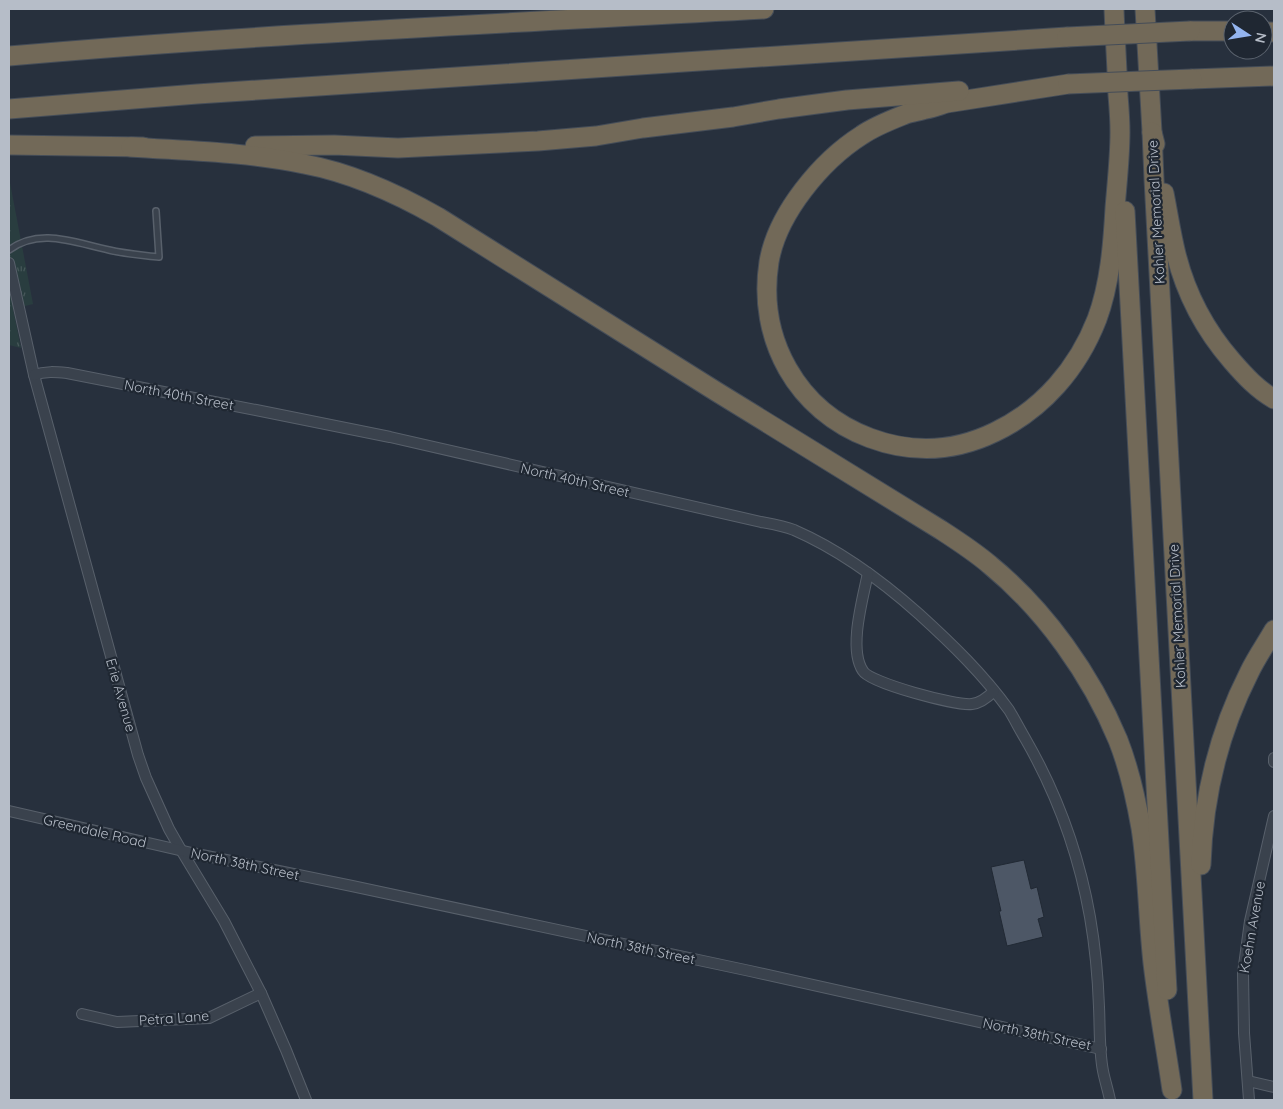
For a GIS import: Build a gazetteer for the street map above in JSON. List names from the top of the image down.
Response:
{
  "streets": {
    "highway": ["Kohler Memorial Drive"],
    "street": [
      "North 40th Street",
      "Erie Avenue",
      "Greendale Road",
      "North 38th Street",
      "Koehn Avenue",
      "Petra Lane"
    ]
  },
  "crossings": [
    ["North 40th Street", "Erie Avenue"],
    ["North 40th Street", "North 38th Street"],
    ["Erie Avenue", "Greendale Road"],
    ["Erie Avenue", "North 38th Street"],
    ["Erie Avenue", "Petra Lane"],
    ["Greendale Road", "North 38th Street"]
  ],
  "north": "right"
}
